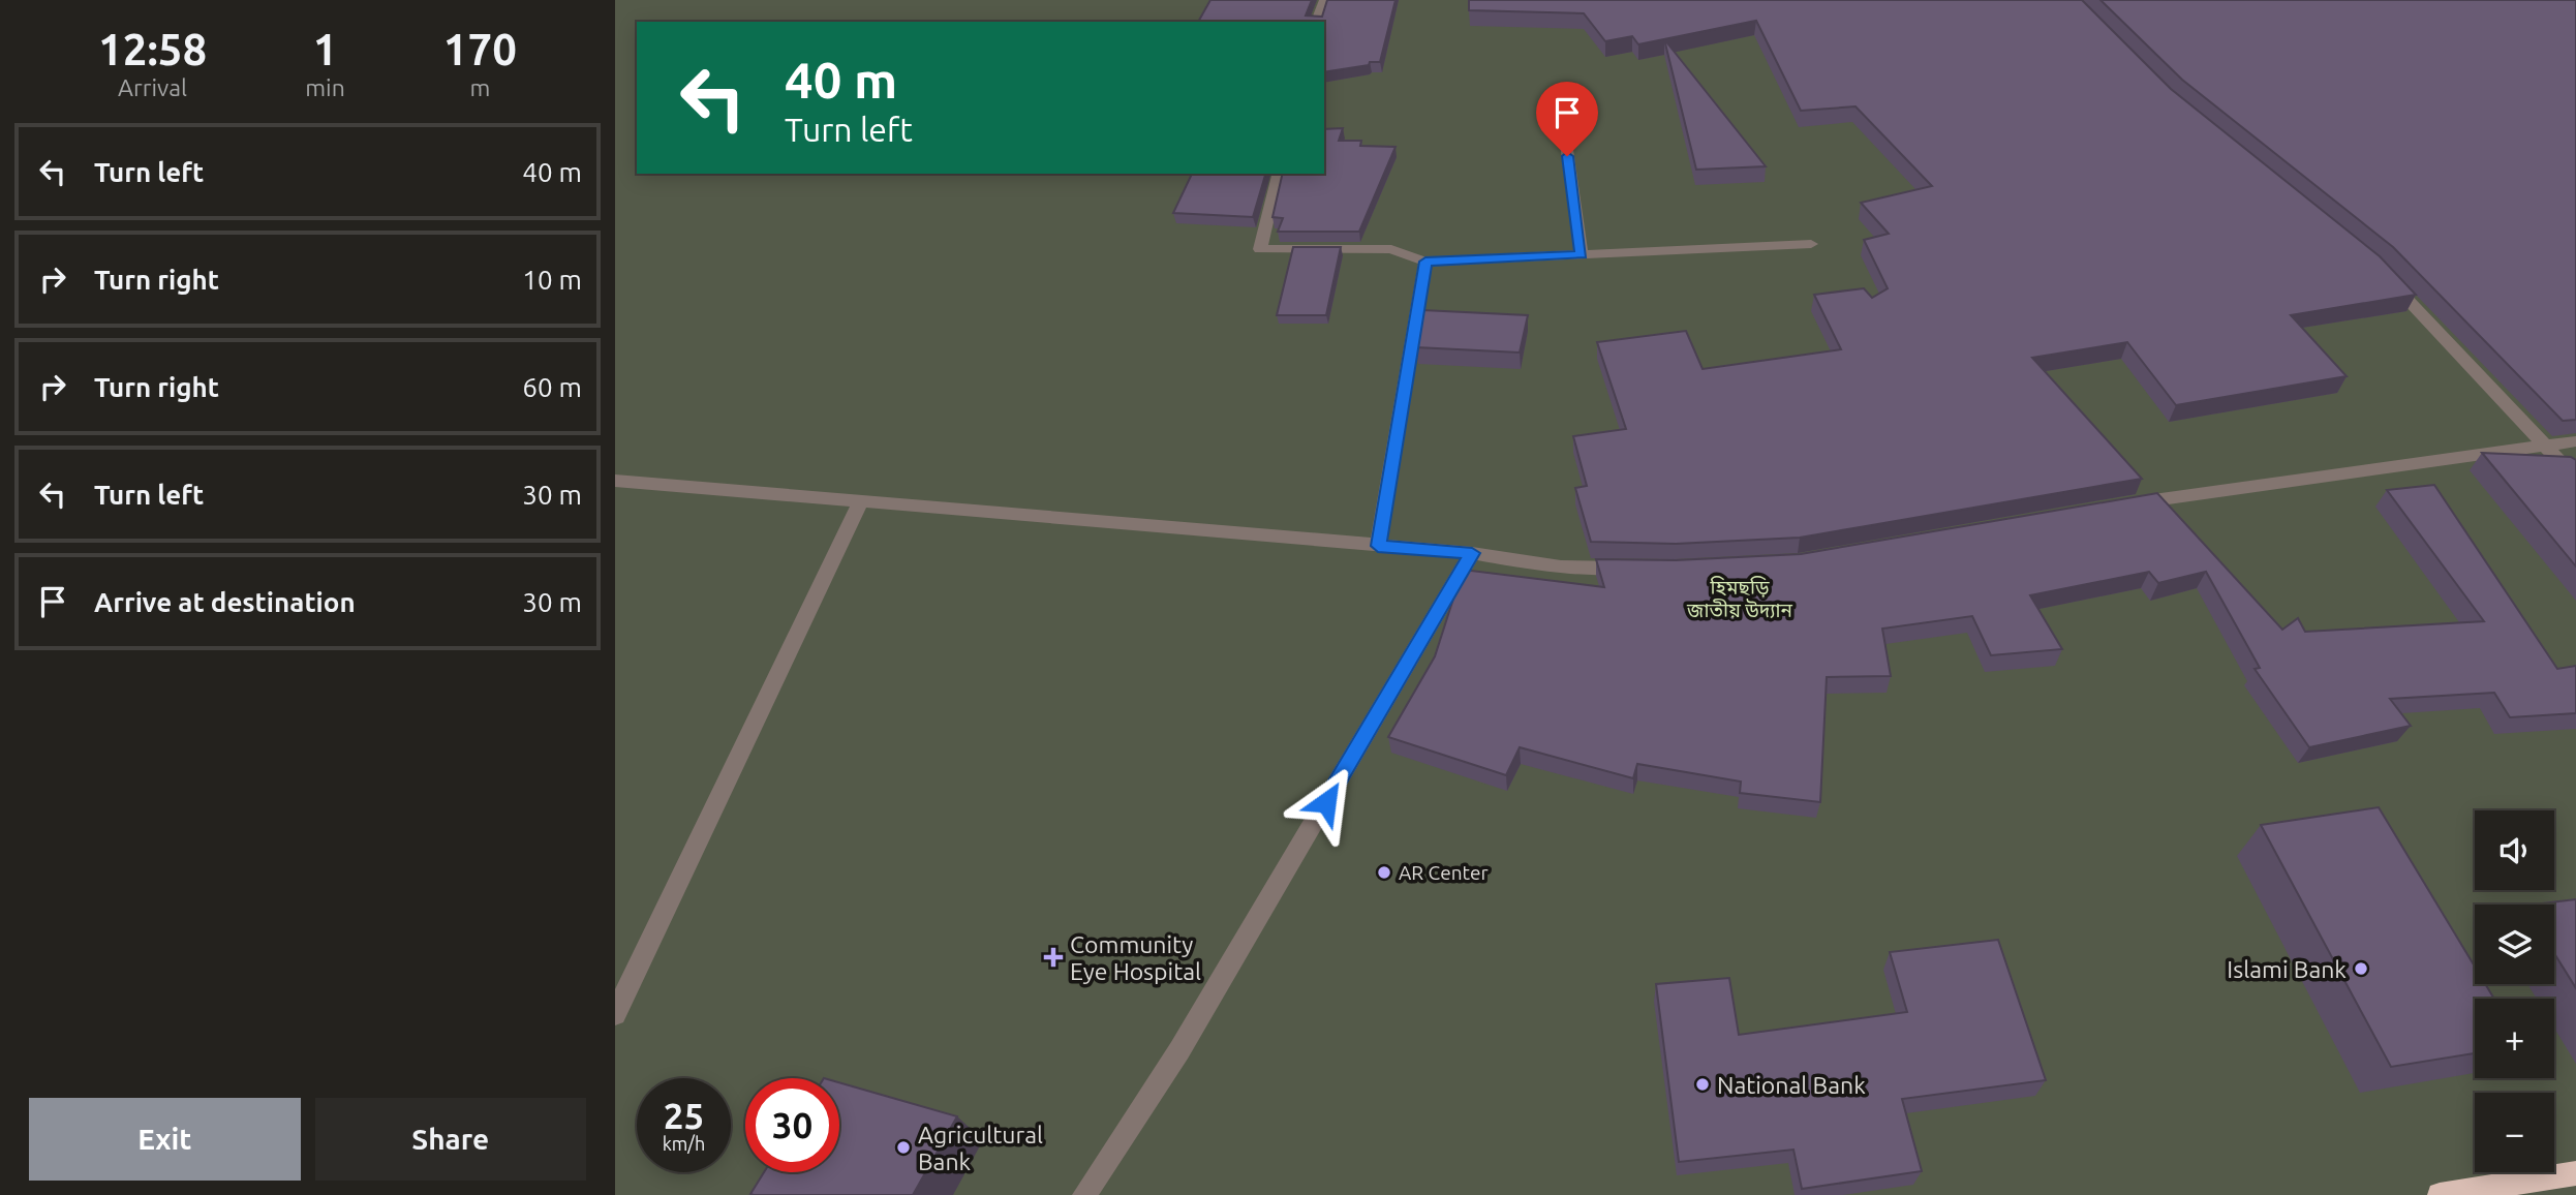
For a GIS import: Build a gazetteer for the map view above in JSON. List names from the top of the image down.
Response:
{
  "parks": ["হিমছড়ি জাতীয় উদ্যান"],
  "places": {
    "other": [
      "AR Center",
      "Islami Bank",
      "National Bank",
      "Agricultural Bank"
    ],
    "health": ["Community Eye Hospital"]
  },
  "page": {
    "eta": [
      "12:58",
      "Arrival",
      "1",
      "min",
      "170",
      "m"
    ],
    "turn": ["40 m", "Turn left"],
    "list": [
      {
        "name": "Turn left",
        "value": "40 m"
      },
      {
        "name": "Turn right",
        "value": "10 m"
      },
      {
        "name": "Turn right",
        "value": "60 m"
      },
      {
        "name": "Turn left",
        "value": "30 m"
      },
      {
        "name": "Arrive at destination",
        "value": "30 m"
      }
    ],
    "map_buttons": ["+", "−"],
    "speed": "25 km/h",
    "limit": "30",
    "buttons": ["Exit", "Share"]
  }
}
